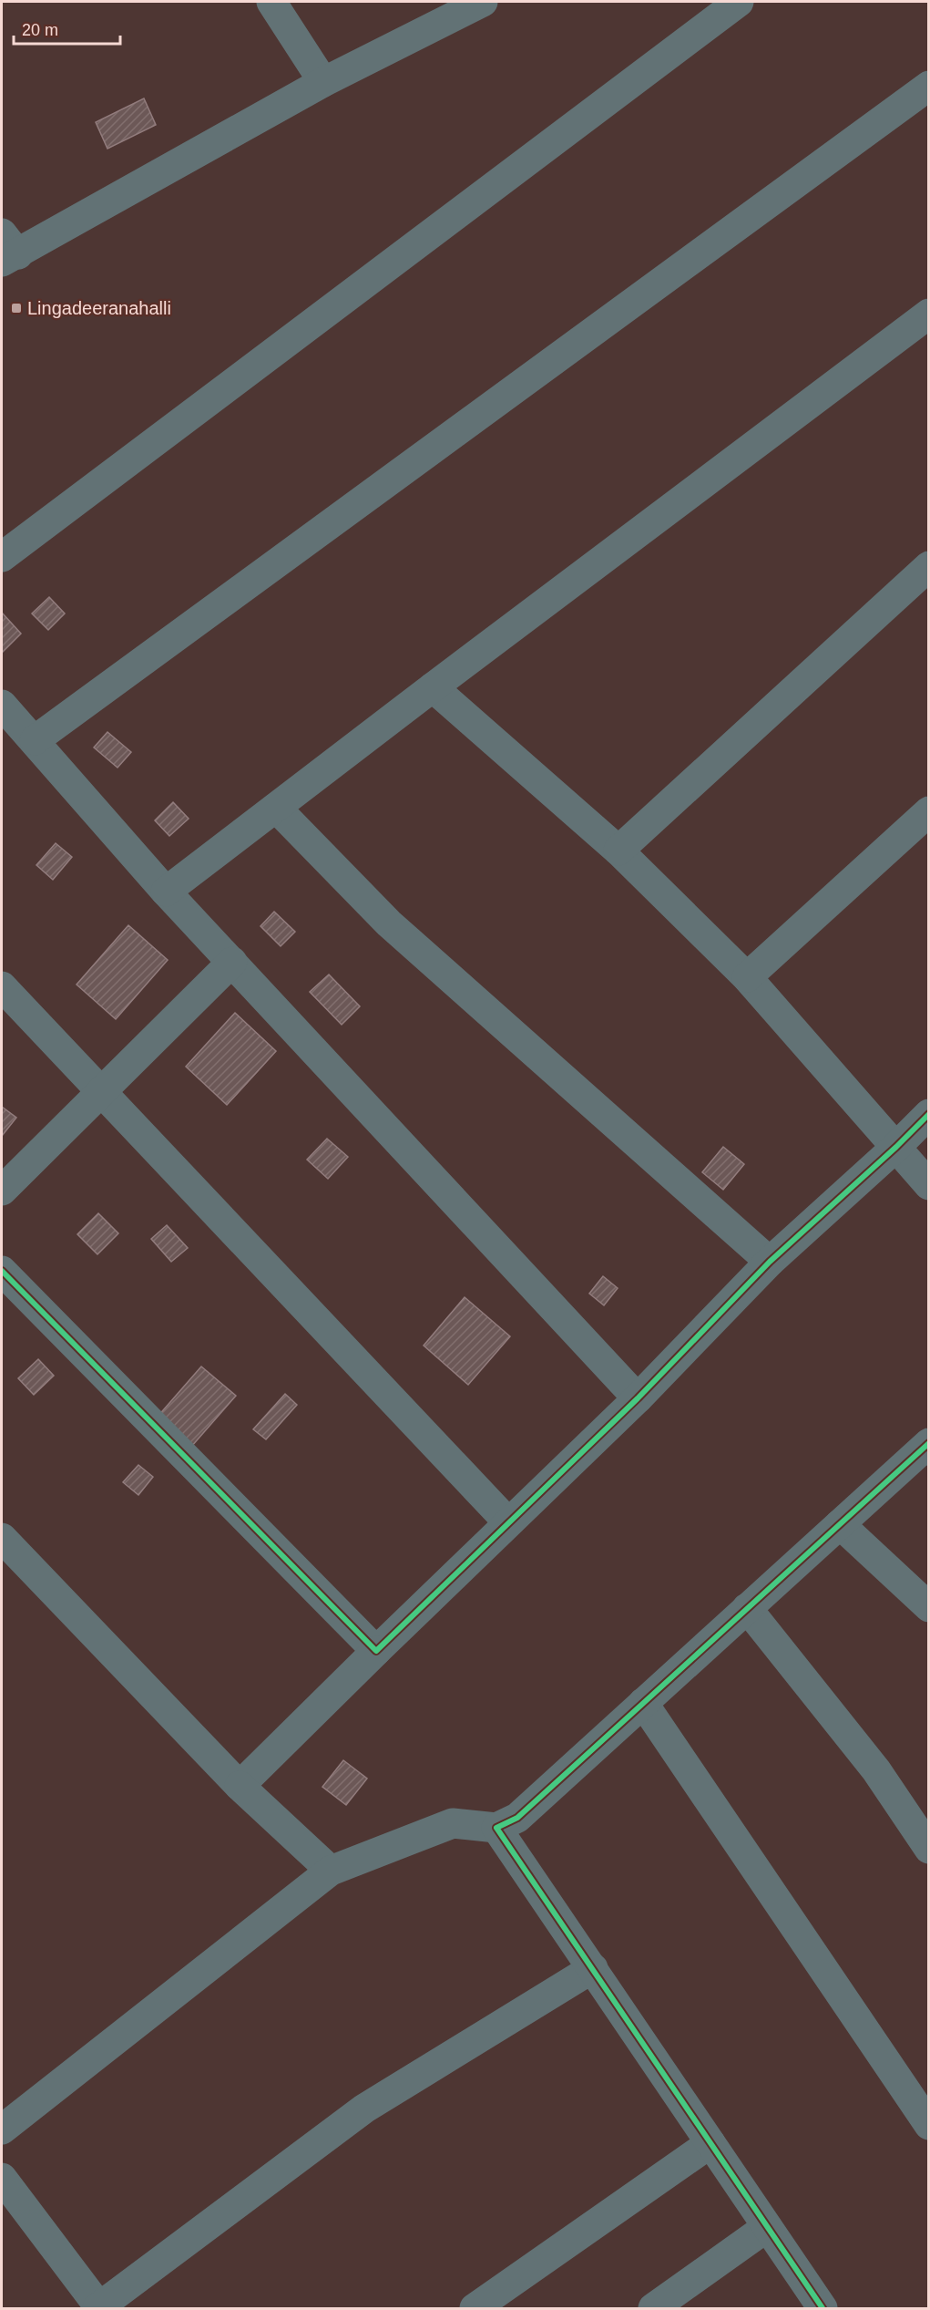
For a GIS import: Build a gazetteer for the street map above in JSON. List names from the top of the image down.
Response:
{
  "places": {
    "transit": ["Lingadeeranahalli"]
  },
  "scale_bar": "20 m"
}
